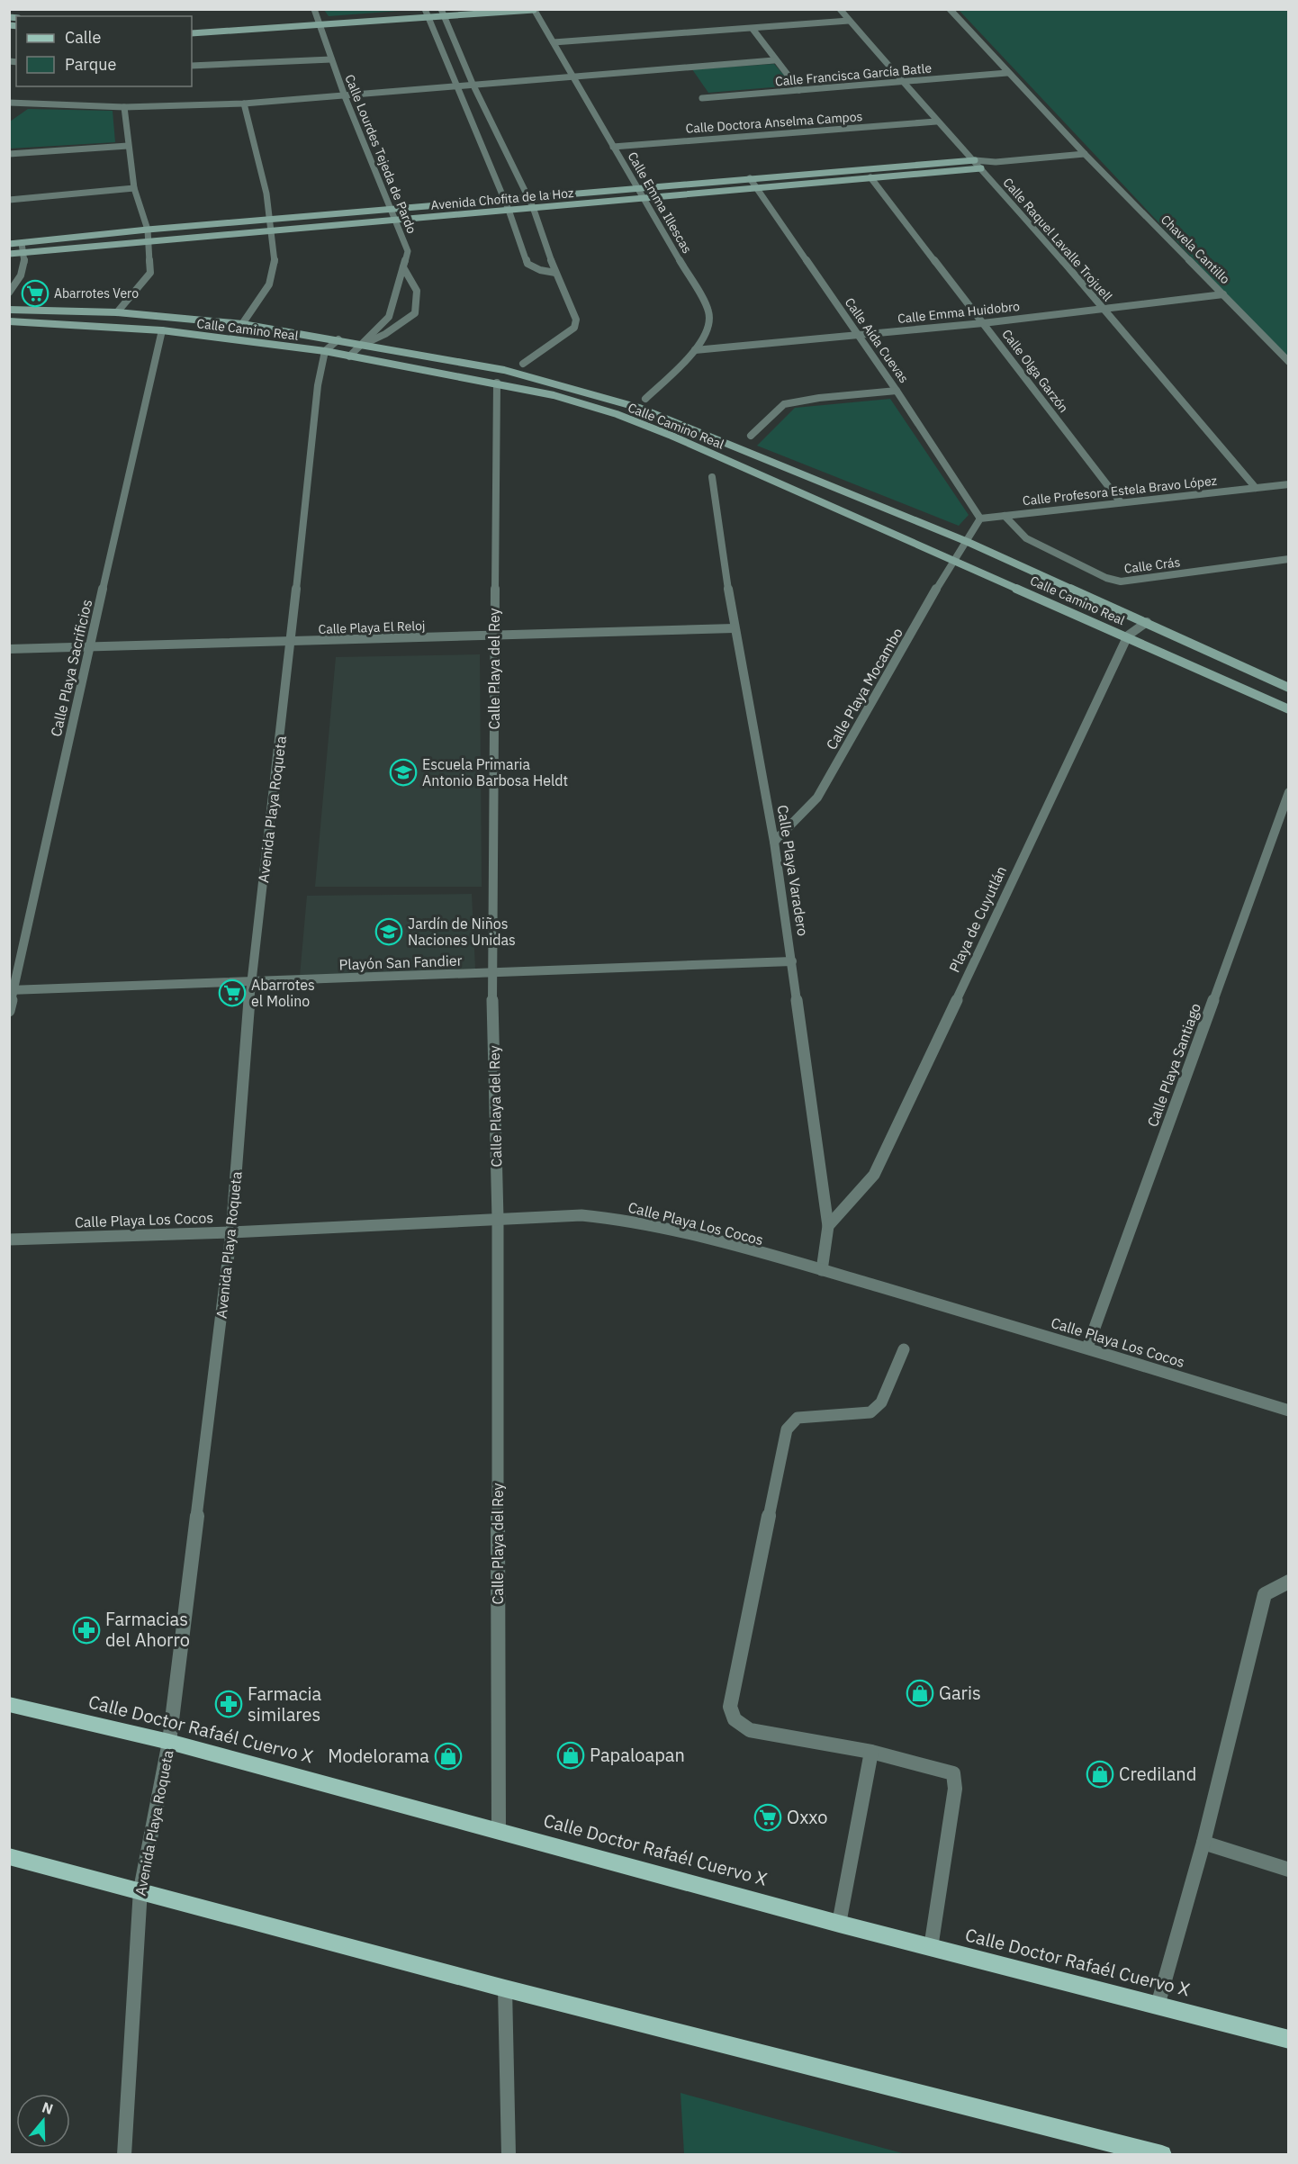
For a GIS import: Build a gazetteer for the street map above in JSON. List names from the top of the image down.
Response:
{
  "streets": {
    "main road": ["Calle Doctor Rafaél Cuervo X"],
    "street": [
      "Calle Francisca García Batle",
      "Calle Doctora Anselma Campos",
      "Calle Lourdes Tejeda de Pardo",
      "Avenida Chofita de la Hoz",
      "Calle Emma Illescas",
      "Calle Raquel Lavalle Trojuell",
      "Chavela Cantillo",
      "Calle Emma Huidobro",
      "Calle Camino Real",
      "Calle Aída Cuevas",
      "Calle Olga Garzón",
      "Calle Profesora Estela Bravo López",
      "Calle Crás",
      "Calle Playa El Reloj",
      "Calle Playa Sacrificios",
      "Calle Playa del Rey",
      "Calle Playa Mocambo",
      "Avenida Playa Roqueta",
      "Calle Playa Varadero",
      "Playa de Cuyutlán",
      "Playón San Fandier",
      "Calle Playa Santiago",
      "Calle Playa Los Cocos"
    ]
  },
  "crossings": [
    ["Calle Francisca García Batle", "Calle Raquel Lavalle Trojuell"],
    ["Calle Francisca García Batle", "Chavela Cantillo"],
    ["Calle Doctora Anselma Campos", "Calle Emma Illescas"],
    ["Calle Doctora Anselma Campos", "Calle Raquel Lavalle Trojuell"],
    ["Calle Lourdes Tejeda de Pardo", "Avenida Chofita de la Hoz"],
    ["Calle Lourdes Tejeda de Pardo", "Calle Camino Real"],
    ["Avenida Chofita de la Hoz", "Calle Emma Illescas"],
    ["Avenida Chofita de la Hoz", "Calle Raquel Lavalle Trojuell"],
    ["Avenida Chofita de la Hoz", "Chavela Cantillo"],
    ["Avenida Chofita de la Hoz", "Calle Aída Cuevas"],
    ["Avenida Chofita de la Hoz", "Calle Olga Garzón"],
    ["Calle Emma Illescas", "Calle Emma Huidobro"],
    ["Calle Raquel Lavalle Trojuell", "Calle Emma Huidobro"],
    ["Calle Raquel Lavalle Trojuell", "Calle Profesora Estela Bravo López"],
    ["Chavela Cantillo", "Calle Emma Huidobro"],
    ["Calle Emma Huidobro", "Calle Aída Cuevas"],
    ["Calle Emma Huidobro", "Calle Olga Garzón"],
    ["Calle Camino Real", "Calle Playa Sacrificios"],
    ["Calle Camino Real", "Calle Playa del Rey"],
    ["Calle Camino Real", "Calle Playa Mocambo"],
    ["Calle Camino Real", "Avenida Playa Roqueta"],
    ["Calle Camino Real", "Playa de Cuyutlán"],
    ["Calle Aída Cuevas", "Calle Profesora Estela Bravo López"],
    ["Calle Olga Garzón", "Calle Profesora Estela Bravo López"],
    ["Calle Profesora Estela Bravo López", "Calle Crás"],
    ["Calle Playa El Reloj", "Calle Playa Sacrificios"],
    ["Calle Playa El Reloj", "Calle Playa del Rey"],
    ["Calle Playa El Reloj", "Avenida Playa Roqueta"],
    ["Calle Playa El Reloj", "Calle Playa Varadero"],
    ["Calle Playa Sacrificios", "Playón San Fandier"],
    ["Calle Playa del Rey", "Playón San Fandier"],
    ["Calle Playa del Rey", "Calle Playa Los Cocos"],
    ["Calle Playa del Rey", "Calle Doctor Rafaél Cuervo X"],
    ["Calle Playa Mocambo", "Calle Playa Varadero"],
    ["Avenida Playa Roqueta", "Playón San Fandier"],
    ["Avenida Playa Roqueta", "Calle Playa Los Cocos"],
    ["Avenida Playa Roqueta", "Calle Doctor Rafaél Cuervo X"],
    ["Calle Playa Varadero", "Playa de Cuyutlán"],
    ["Calle Playa Varadero", "Playón San Fandier"],
    ["Calle Playa Varadero", "Calle Playa Los Cocos"],
    ["Calle Playa Santiago", "Calle Playa Los Cocos"]
  ],
  "places": {
    "supermarket": ["Abarrotes Vero", "Abarrotes el Molino", "Oxxo"],
    "school or university": ["Escuela Primaria Antonio Barbosa Heldt", "Jardín de Niños Naciones Unidas"],
    "pharmacy": ["Farmacias del Ahorro", "Farmacia similares"],
    "shop": [
      "Garis",
      "Papaloapan",
      "Modelorama",
      "Crediland"
    ]
  },
  "legend": ["Calle", "Parque"],
  "north": "top"
}
